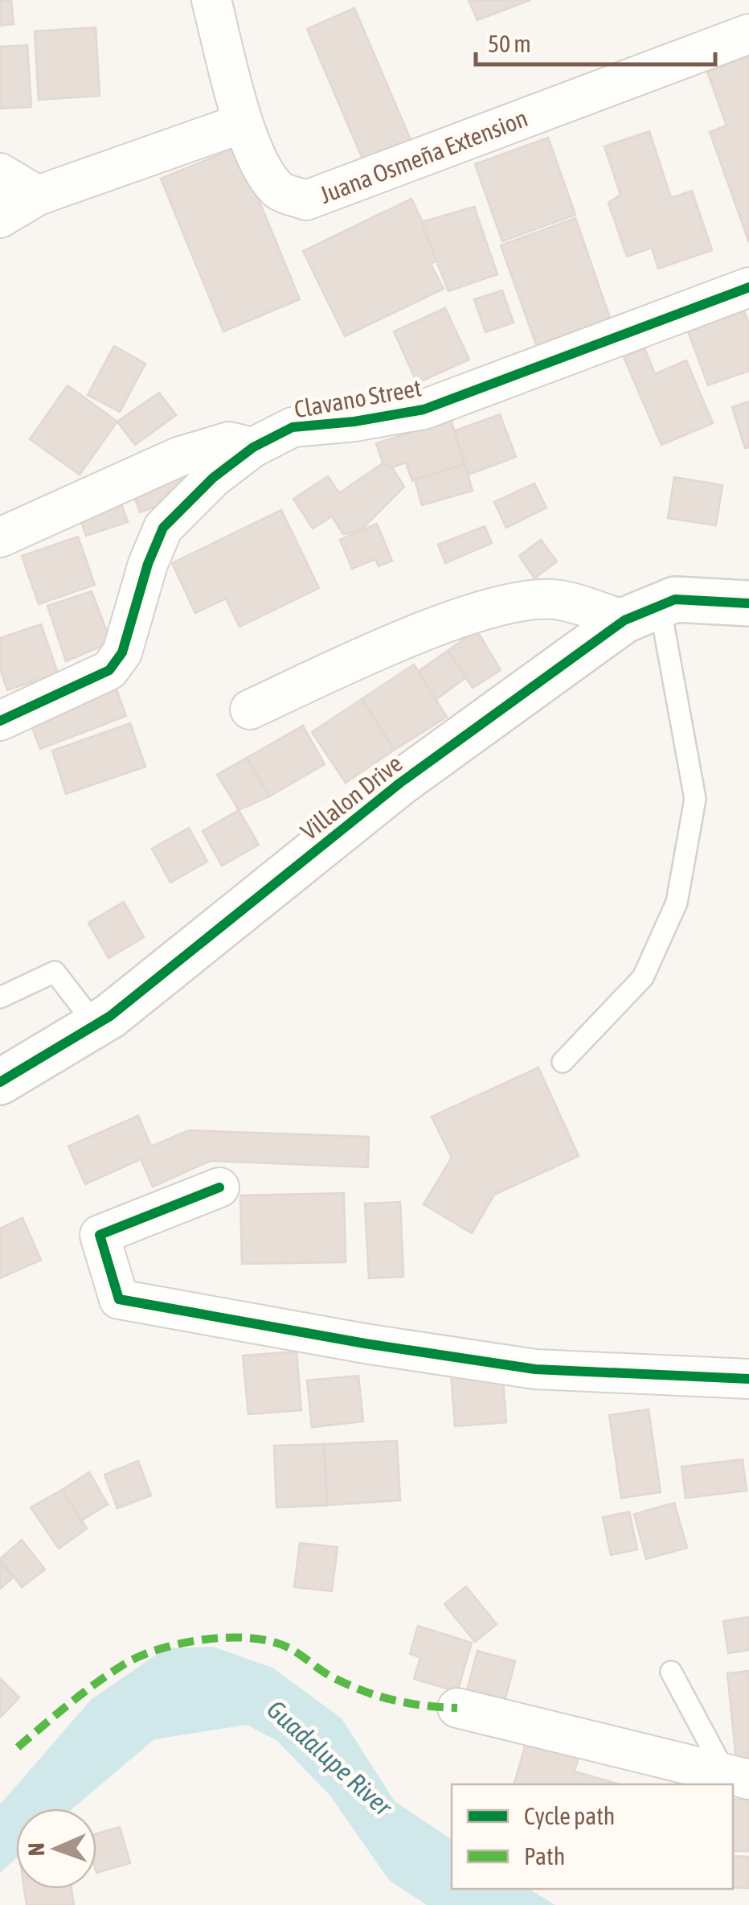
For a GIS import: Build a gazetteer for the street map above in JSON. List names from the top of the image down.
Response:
{
  "streets": {
    "street": ["Juana Osmeña Extension", "Clavano Street", "Villalon Drive"]
  },
  "water": ["Guadalupe River"],
  "legend": ["Cycle path", "Path"],
  "scale_bar": "50 m",
  "north": "left"
}
